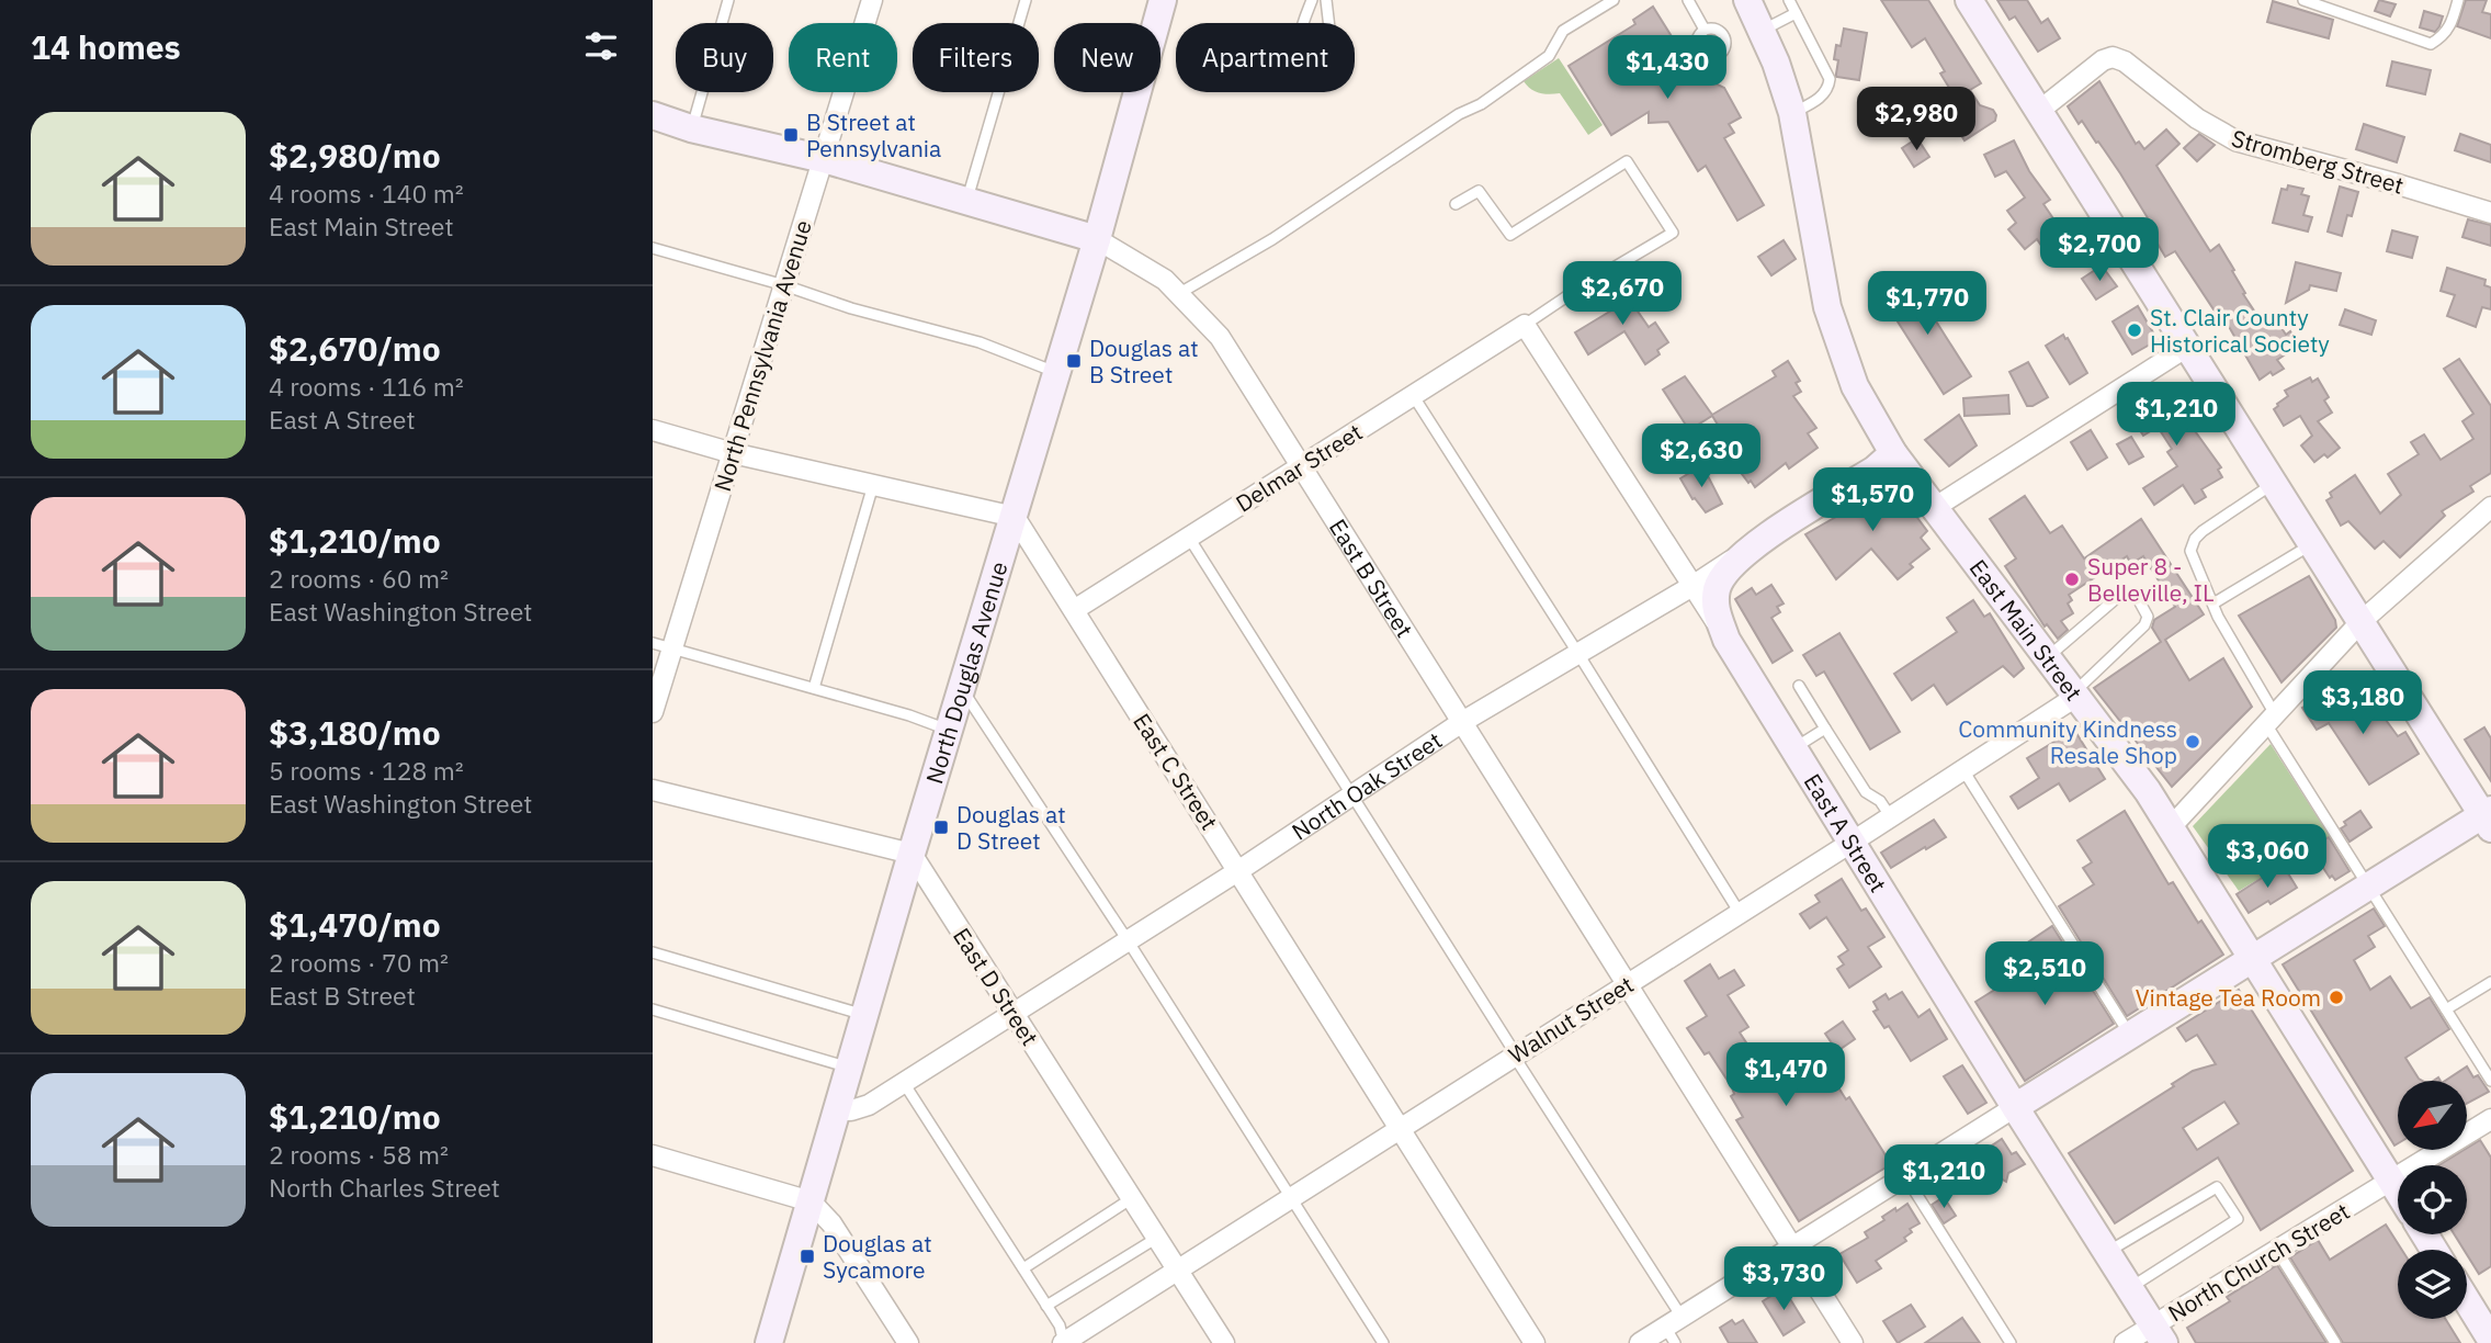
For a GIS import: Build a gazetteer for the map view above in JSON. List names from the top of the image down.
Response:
{
  "streets": {
    "street": [
      "Stromberg Street",
      "North Pennsylvania Avenue",
      "Delmar Street",
      "East B Street",
      "East Main Street",
      "North Douglas Avenue",
      "East C Street",
      "North Oak Street",
      "East A Street",
      "East D Street",
      "Walnut Street",
      "North Church Street"
    ]
  },
  "crossings": [
    ["North Pennsylvania Avenue", "East B Street"],
    ["Delmar Street", "East B Street"],
    ["Delmar Street", "East C Street"],
    ["Delmar Street", "East A Street"],
    ["East B Street", "North Douglas Avenue"],
    ["East B Street", "North Oak Street"],
    ["East B Street", "Walnut Street"],
    ["East Main Street", "North Oak Street"],
    ["East Main Street", "Walnut Street"],
    ["East Main Street", "North Church Street"],
    ["North Douglas Avenue", "East C Street"],
    ["North Douglas Avenue", "North Oak Street"],
    ["North Douglas Avenue", "East D Street"],
    ["East C Street", "North Oak Street"],
    ["East C Street", "Walnut Street"],
    ["North Oak Street", "East A Street"],
    ["North Oak Street", "East D Street"],
    ["East A Street", "Walnut Street"],
    ["East A Street", "North Church Street"],
    ["East D Street", "Walnut Street"]
  ],
  "places": {
    "transit": [
      "B Street at Pennsylvania",
      "Douglas at B Street",
      "Douglas at D Street",
      "Douglas at Sycamore"
    ],
    "other": [
      "St. Clair County Historical Society",
      "Super 8 - Belleville, IL",
      "Community Kindness Resale Shop",
      "Vintage Tea Room"
    ]
  },
  "north": "bottom left",
  "page": {
    "heading": "14 homes",
    "chip": [
      "Buy",
      "Rent",
      "Filters",
      "New",
      "Apartment"
    ],
    "price": [
      "$1,430",
      "$2,980",
      "$2,700",
      "$2,670",
      "$1,770",
      "$1,210",
      "$2,630",
      "$1,570",
      "$3,180",
      "$3,060",
      "$2,510",
      "$1,470",
      "$1,210",
      "$3,730"
    ],
    "list": [
      {
        "name": "$2,980/mo",
        "note": "4 rooms · 140 m² · East Main Street"
      },
      {
        "name": "$2,670/mo",
        "note": "4 rooms · 116 m² · East A Street"
      },
      {
        "name": "$1,210/mo",
        "note": "2 rooms · 60 m² · East Washington Street"
      },
      {
        "name": "$3,180/mo",
        "note": "5 rooms · 128 m² · East Washington Street"
      },
      {
        "name": "$1,470/mo",
        "note": "2 rooms · 70 m² · East B Street"
      },
      {
        "name": "$1,210/mo",
        "note": "2 rooms · 58 m² · North Charles Street"
      }
    ]
  }
}
